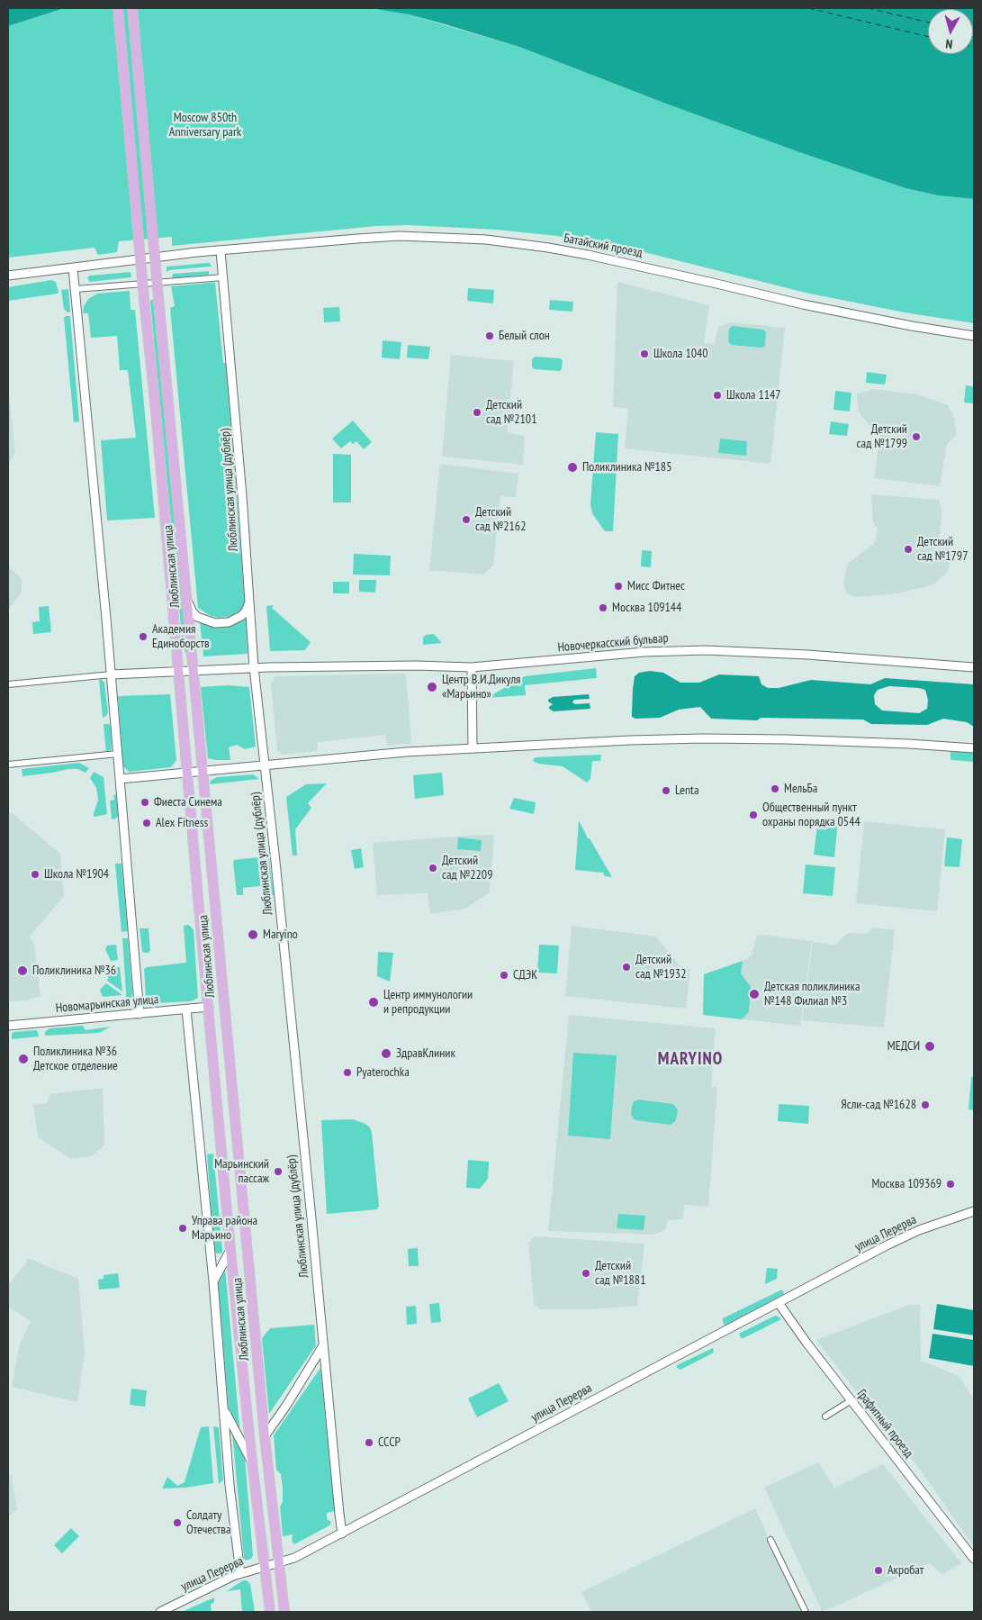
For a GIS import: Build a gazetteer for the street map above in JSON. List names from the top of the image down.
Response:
{
  "streets": {
    "main road": ["Люблинская улица"],
    "street": [
      "Батайский проезд",
      "Люблинская улица (дублёр)",
      "Новочеркасский бульвар",
      "Новомарьинская улица",
      "улица Перерва",
      "Графитный проезд"
    ]
  },
  "crossings": [
    ["Батайский проезд", "Люблинская улица (дублёр)"],
    ["Люблинская улица (дублёр)", "Новочеркасский бульвар"],
    ["Люблинская улица (дублёр)", "улица Перерва"],
    ["Люблинская улица", "Новочеркасский бульвар"],
    ["Люблинская улица", "Новомарьинская улица"],
    ["Люблинская улица", "улица Перерва"],
    ["улица Перерва", "Графитный проезд"]
  ],
  "districts": ["MARYINO"],
  "parks": ["Moscow 850th Anniversary park"],
  "places": [
    "Белый слон",
    "Школа 1040",
    "Школа 1147",
    "Детский сад №2101",
    "Детский сад №1799",
    "Поликлиника №185",
    "Детский сад №2162",
    "Детский сад №1797",
    "Мисс Фитнес",
    "Москва 109144",
    "Академия Единоборств",
    "Центр В.И.Дикуля «Марьино»",
    "МельБа",
    "Lenta",
    "Фиеста Синема",
    "Общественный пункт охраны порядка 0544",
    "Alex Fitness",
    "Детский сад №2209",
    "Школа №1904",
    "Maryino",
    "Детский сад №1932",
    "Поликлиника №36",
    "СДЭК",
    "Детская поликлиника №148 Филиал №3",
    "Центр иммунологии и репродукции",
    "МЕДСИ",
    "ЗдравКлиник",
    "Поликлиника №36 Детское отделение",
    "Pyaterochka",
    "Ясли-сад №1628",
    "Марьинский пассаж",
    "Москва 109369",
    "Управа района Марьино",
    "Детский сад №1881",
    "СССР",
    "Солдату Отечества",
    "Акробат"
  ],
  "north": "bottom"
}
